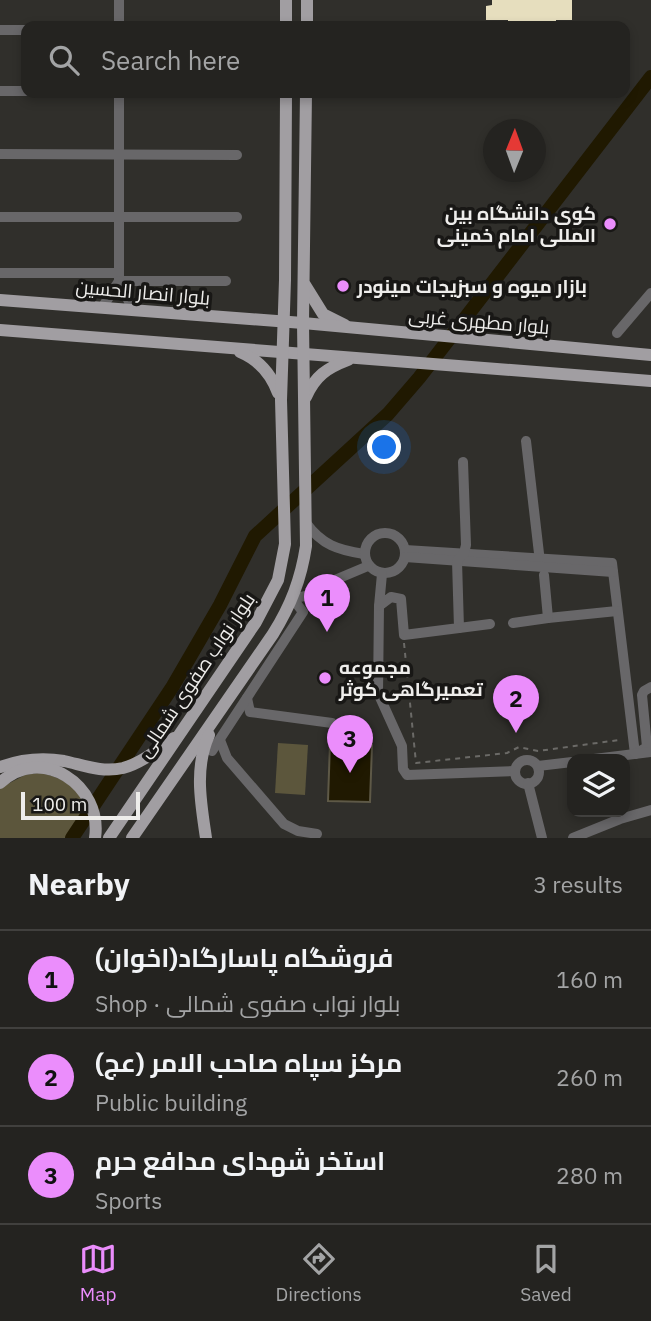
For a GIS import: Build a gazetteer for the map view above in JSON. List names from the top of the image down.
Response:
{
  "streets": {
    "main road": ["بلوار انصار الحسین", "بلوار مطهری غربی", "بلوار نواب صفوی شمالی"]
  },
  "crossings": [
    ["بلوار انصار الحسین", "بلوار مطهری غربی"],
    ["بلوار انصار الحسین", "بلوار نواب صفوی شمالی"],
    ["بلوار مطهری غربی", "بلوار نواب صفوی شمالی"]
  ],
  "places": ["کوی دانشگاه بین المللی امام خمینی", "بازار میوه و سبزیجات مینودر", "مجموعه تعمیرگاهی کوثر"],
  "scale_bar": "100 m",
  "north": "top",
  "page": {
    "search": "Search here",
    "pins": ["1", "2", "3"],
    "scale": "100 m",
    "heading": ["Nearby", "3 results"],
    "list": [
      {
        "mark": "1",
        "name": "فروشگاه پاسارگاد(اخوان)",
        "note": "Shop · بلوار نواب صفوی شمالی",
        "value": "160 m"
      },
      {
        "mark": "2",
        "name": "مرکز سپاه صاحب الامر (عج)",
        "note": "Public building",
        "value": "260 m"
      },
      {
        "mark": "3",
        "name": "استخر شهدای مدافع حرم",
        "note": "Sports",
        "value": "280 m"
      }
    ],
    "nav": ["Map", "Directions", "Saved"]
  }
}
